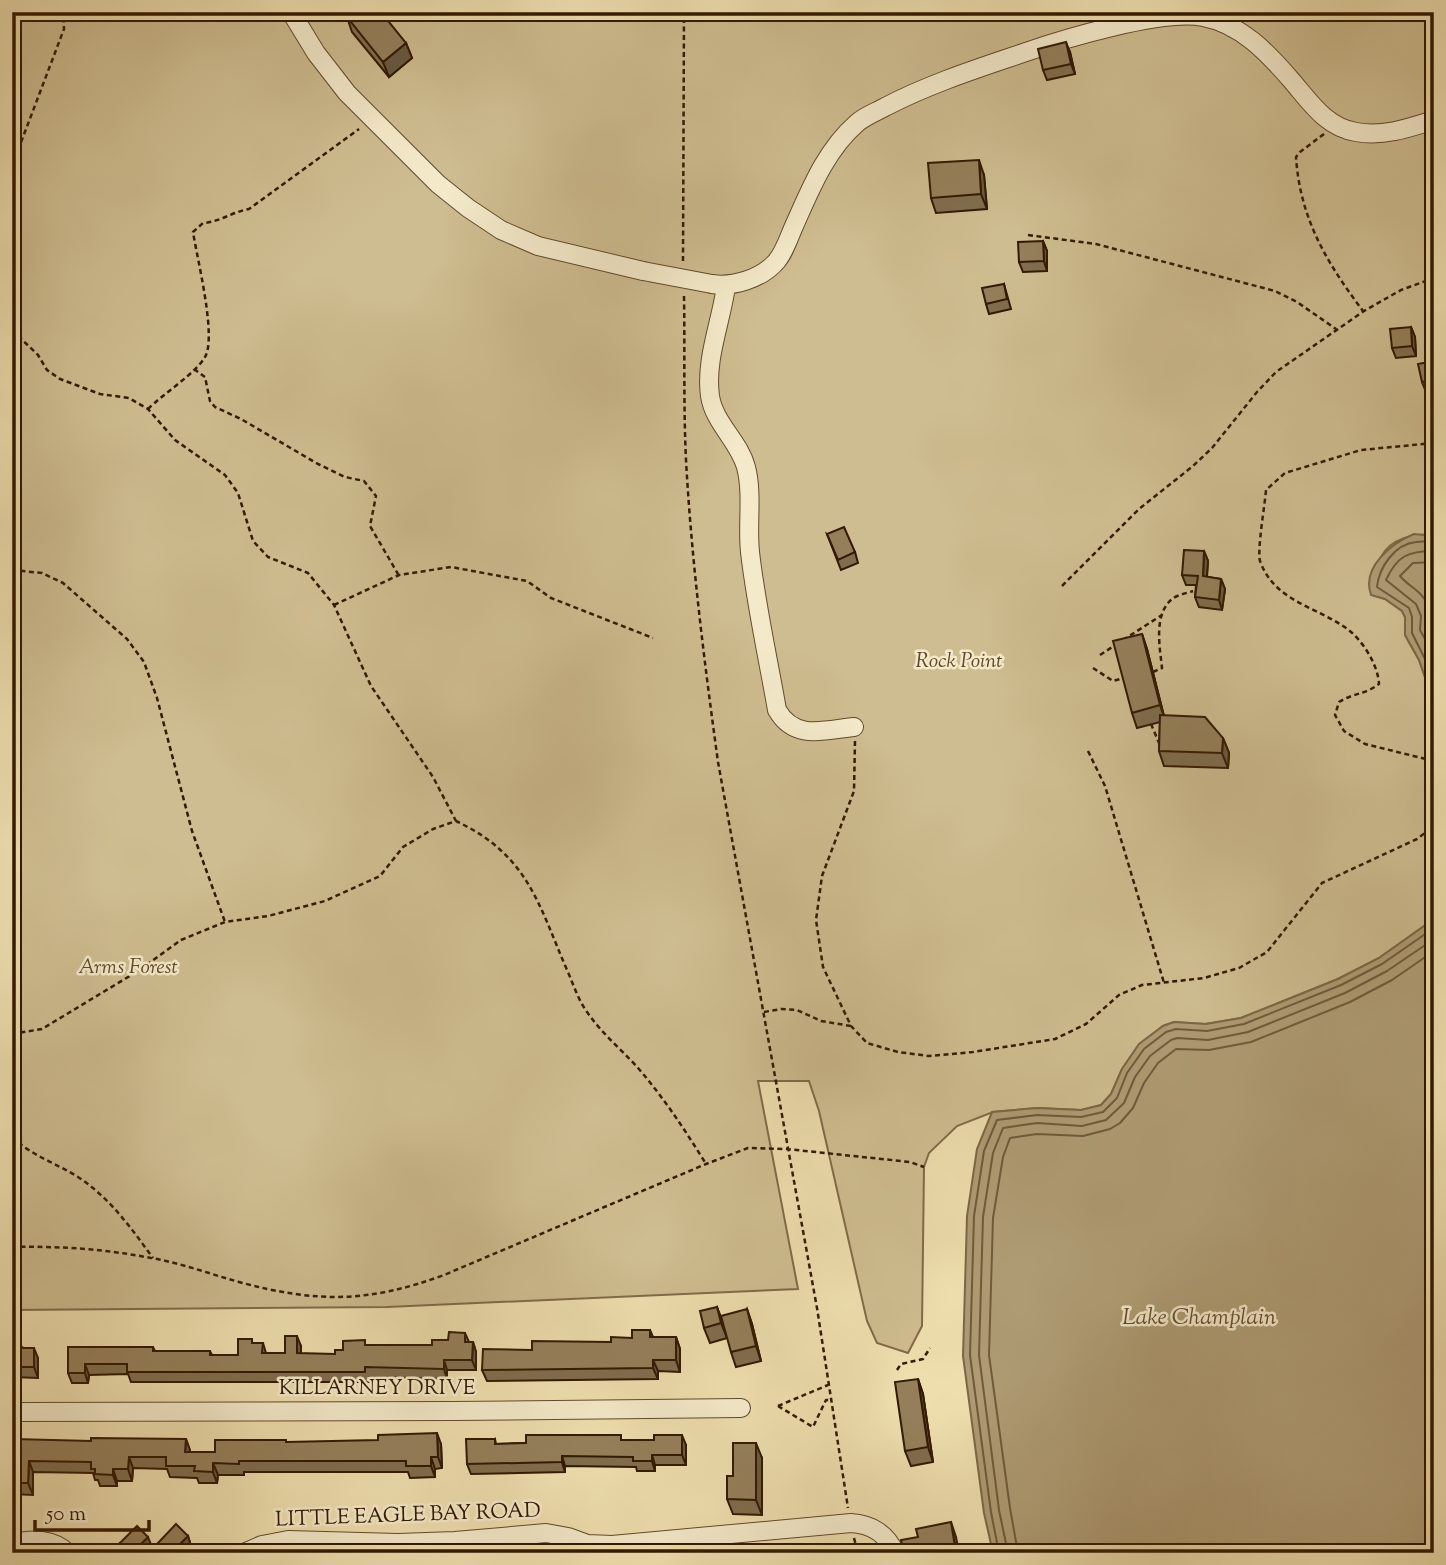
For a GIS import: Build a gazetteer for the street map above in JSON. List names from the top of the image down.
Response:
{
  "streets": {
    "street": ["KILLARNEY DRIVE", "LITTLE EAGLE BAY ROAD"]
  },
  "water": ["Lake Champlain"],
  "parks": ["Rock Point", "Arms Forest"],
  "scale_bar": "50 m"
}
